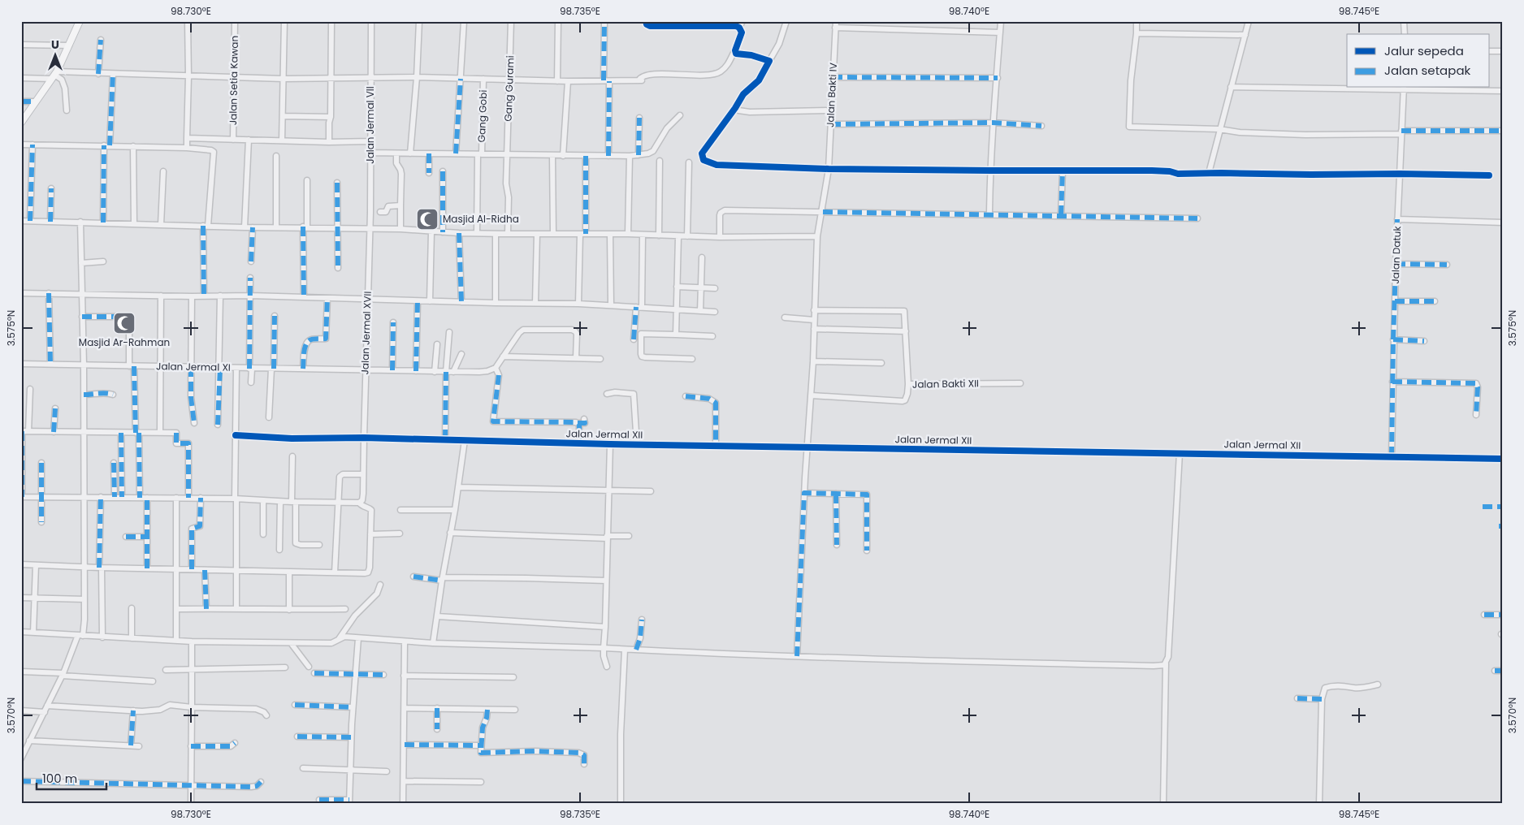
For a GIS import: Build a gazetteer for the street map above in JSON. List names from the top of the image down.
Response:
{
  "streets": {
    "street": [
      "Jalan Setia Kawan",
      "Gang Gurami",
      "Jalan Bakti IV",
      "Gang Gobi",
      "Jalan Jermal VII",
      "Jalan Datuk",
      "Jalan Jermal XVII",
      "Jalan Jermal XI",
      "Jalan Bakti XII",
      "Jalan Jermal XII"
    ]
  },
  "crossings": [
    ["Jalan Bakti IV", "Jalan Bakti XII"],
    ["Jalan Bakti IV", "Jalan Jermal XII"],
    ["Jalan Jermal VII", "Jalan Jermal XVII"],
    ["Jalan Datuk", "Jalan Jermal XII"],
    ["Jalan Jermal XVII", "Jalan Jermal XI"],
    ["Jalan Jermal XVII", "Jalan Jermal XII"]
  ],
  "places": {
    "mosque": ["Masjid Al-Ridha", "Masjid Ar-Rahman"]
  },
  "legend": ["Jalur sepeda", "Jalan setapak"],
  "scale_bar": "100 m",
  "north": "top",
  "coordinates": [
    "98.730°E",
    "98.735°E",
    "98.740°E",
    "98.745°E",
    "3.575°N",
    "3.570°N"
  ]
}
